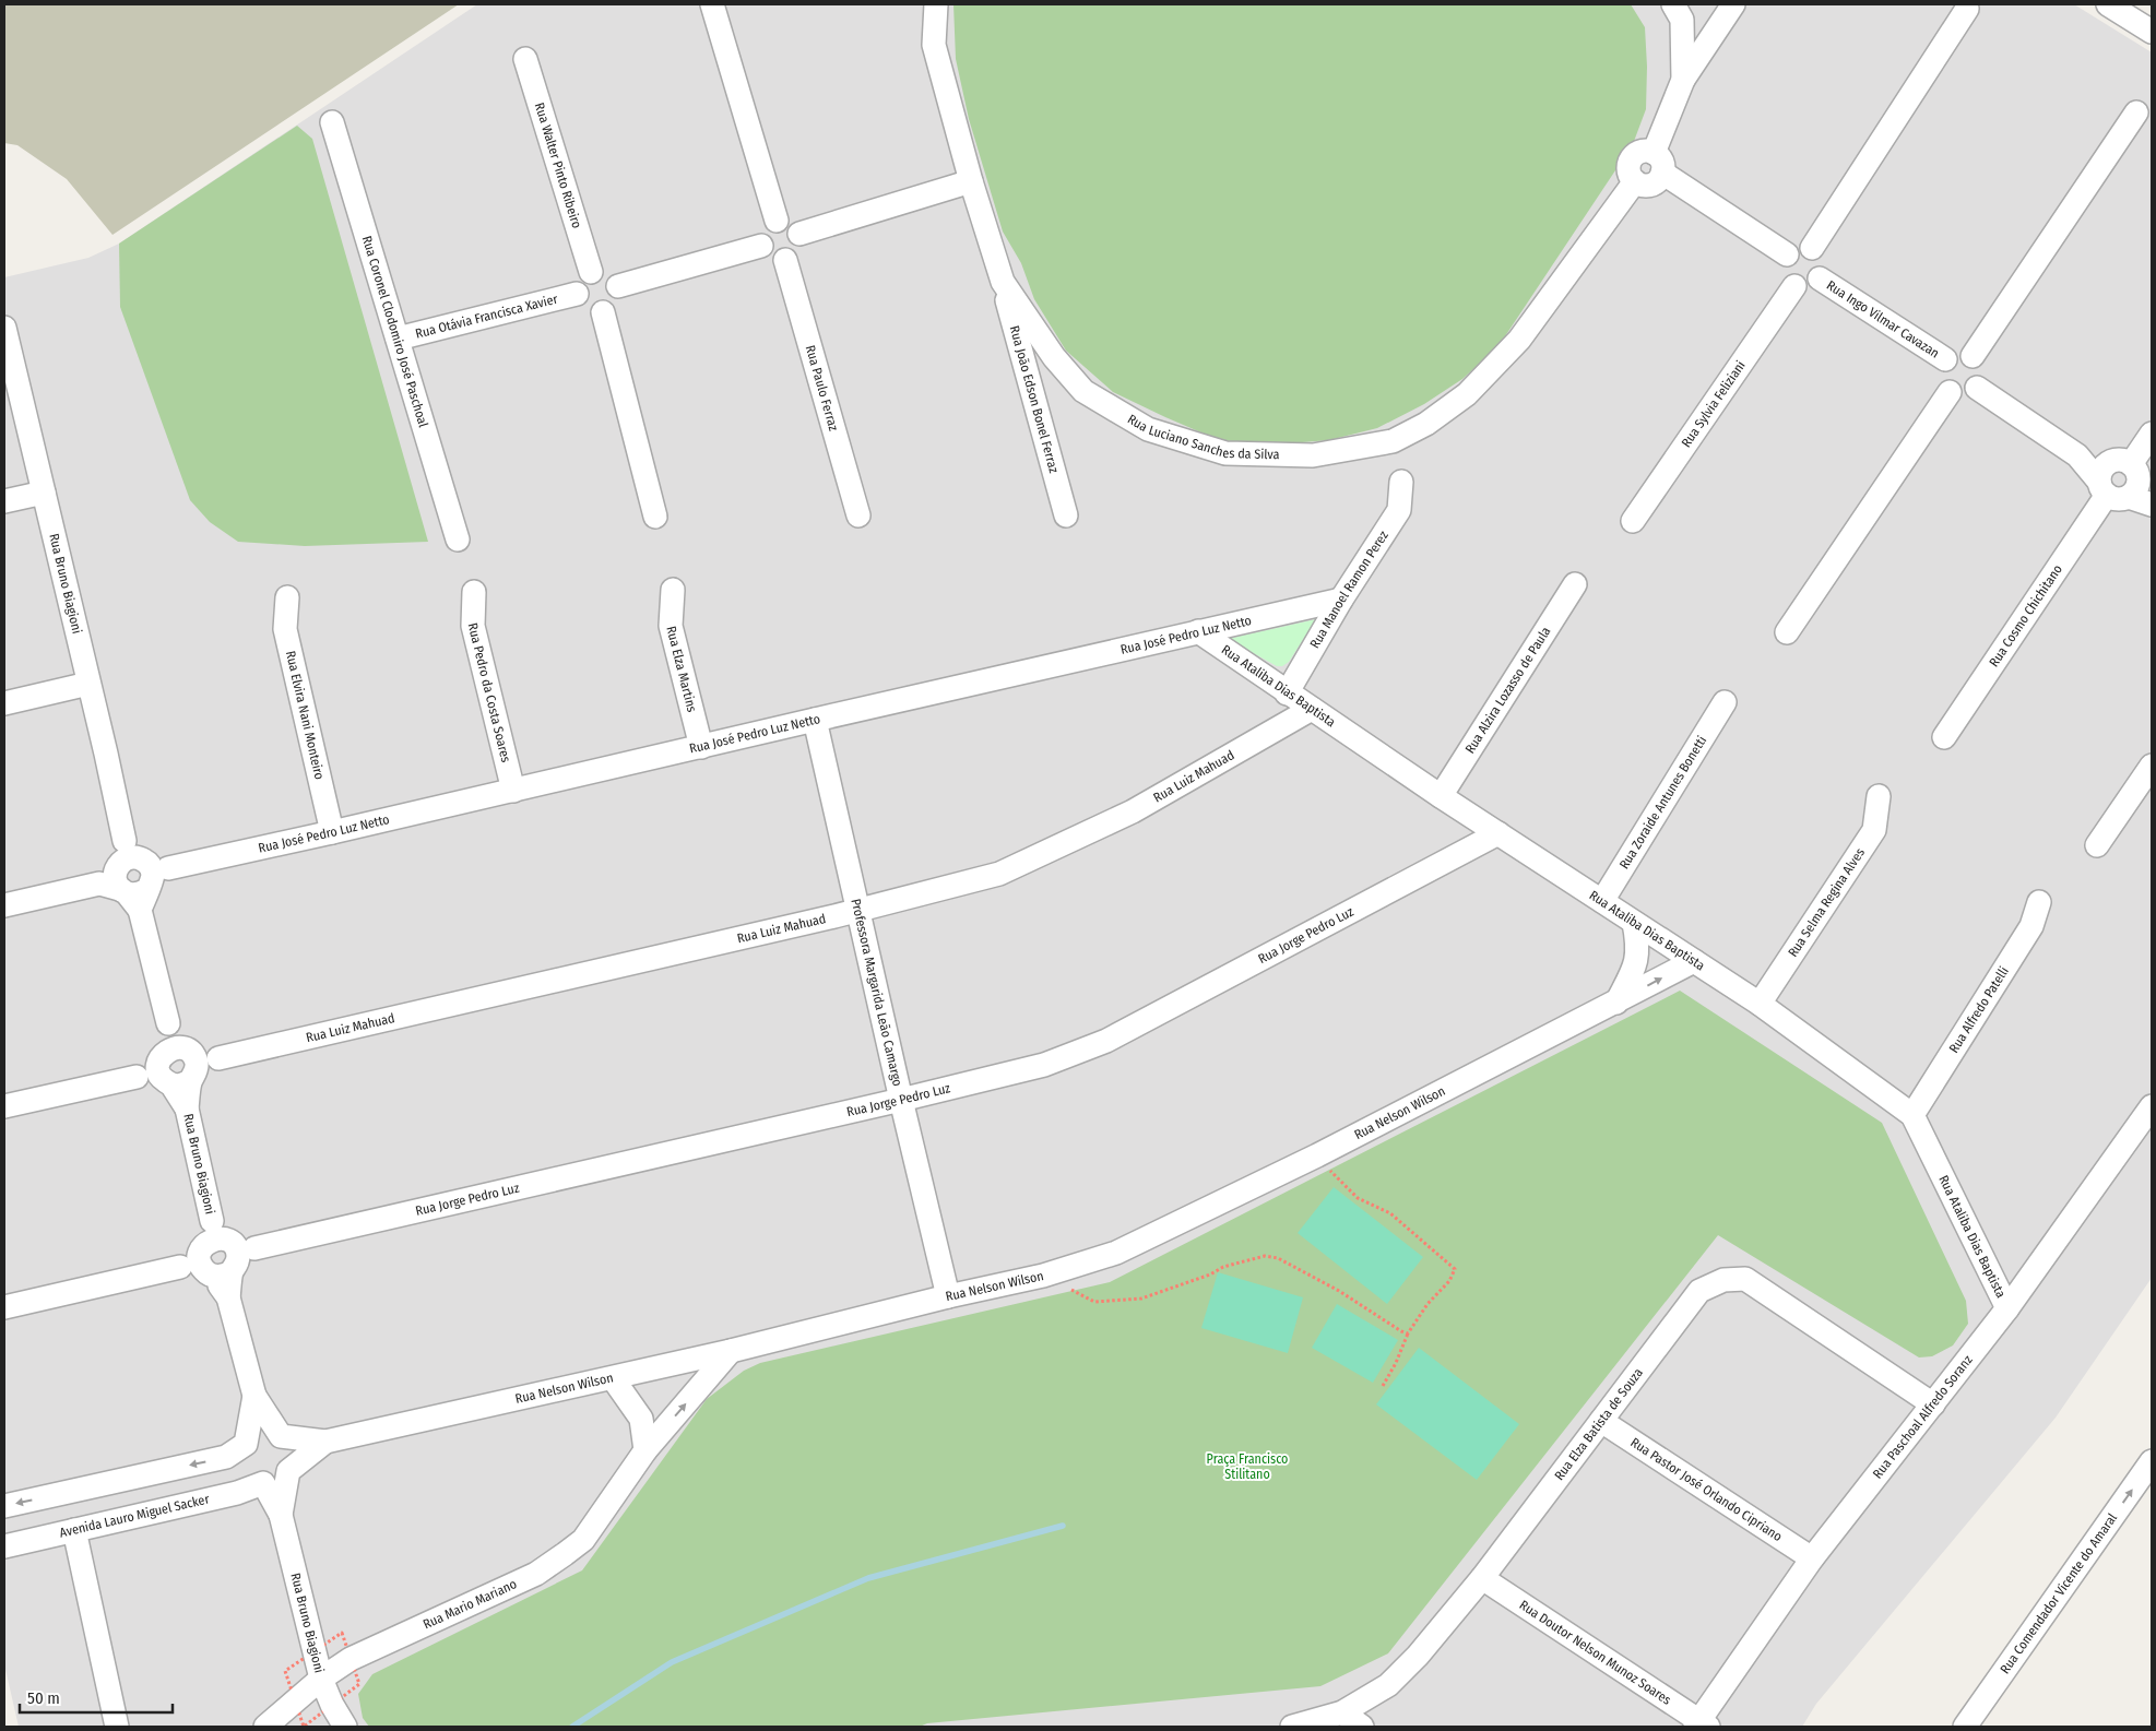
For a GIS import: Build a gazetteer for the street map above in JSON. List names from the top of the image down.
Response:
{
  "streets": {
    "street": [
      "Rua Walter Pinto Ribeiro",
      "Rua Otávia Francisca Xavier",
      "Rua Ingo Vilmar Cavazan",
      "Rua Coronel Clodomiro José Paschoal",
      "Rua Paulo Ferraz",
      "Rua João Edson Bonel Ferraz",
      "Rua Sylvia Feliziani",
      "Rua Luciano Sanches da Silva",
      "Rua Bruno Biagioni",
      "Rua Manoel Ramon Perez",
      "Rua Cosmo Chichitano",
      "Rua José Pedro Luz Netto",
      "Rua Elza Martins",
      "Rua Ataliba Dias Baptista",
      "Rua Alzira Lozasso de Paula",
      "Rua Pedro da Costa Soares",
      "Rua Elvira Nani Monteiro",
      "Rua Luiz Mahuad",
      "Rua Zoraide Antunes Bonetti",
      "Rua Selma Regina Alves",
      "Rua Jorge Pedro Luz",
      "Professora Margarida Leão Camargo",
      "Rua Alfredo Patelli",
      "Rua Nelson Wilson",
      "Rua Paschoal Alfredo Soranz",
      "Rua Elza Batista de Souza",
      "Rua Pastor José Orlando Cipriano",
      "Avenida Lauro Miguel Sacker",
      "Rua Comendador Vicente do Amaral",
      "Rua Mario Mariano",
      "Rua Doutor Nelson Munoz Soares"
    ]
  },
  "crossings": [
    ["Rua Walter Pinto Ribeiro", "Rua Otávia Francisca Xavier"],
    ["Rua Otávia Francisca Xavier", "Rua Coronel Clodomiro José Paschoal"],
    ["Rua Ingo Vilmar Cavazan", "Rua Sylvia Feliziani"],
    ["Rua João Edson Bonel Ferraz", "Rua Luciano Sanches da Silva"],
    ["Rua Bruno Biagioni", "Rua José Pedro Luz Netto"],
    ["Rua Bruno Biagioni", "Rua Luiz Mahuad"],
    ["Rua Bruno Biagioni", "Rua Jorge Pedro Luz"],
    ["Rua Bruno Biagioni", "Rua Nelson Wilson"],
    ["Rua Bruno Biagioni", "Avenida Lauro Miguel Sacker"],
    ["Rua Bruno Biagioni", "Rua Mario Mariano"],
    ["Rua Manoel Ramon Perez", "Rua José Pedro Luz Netto"],
    ["Rua Manoel Ramon Perez", "Rua Ataliba Dias Baptista"],
    ["Rua José Pedro Luz Netto", "Rua Elza Martins"],
    ["Rua José Pedro Luz Netto", "Rua Ataliba Dias Baptista"],
    ["Rua José Pedro Luz Netto", "Rua Pedro da Costa Soares"],
    ["Rua José Pedro Luz Netto", "Rua Elvira Nani Monteiro"],
    ["Rua José Pedro Luz Netto", "Professora Margarida Leão Camargo"],
    ["Rua Ataliba Dias Baptista", "Rua Alzira Lozasso de Paula"],
    ["Rua Ataliba Dias Baptista", "Rua Luiz Mahuad"],
    ["Rua Ataliba Dias Baptista", "Rua Zoraide Antunes Bonetti"],
    ["Rua Ataliba Dias Baptista", "Rua Selma Regina Alves"],
    ["Rua Ataliba Dias Baptista", "Rua Jorge Pedro Luz"],
    ["Rua Ataliba Dias Baptista", "Rua Alfredo Patelli"],
    ["Rua Ataliba Dias Baptista", "Rua Nelson Wilson"],
    ["Rua Ataliba Dias Baptista", "Rua Paschoal Alfredo Soranz"],
    ["Rua Luiz Mahuad", "Professora Margarida Leão Camargo"],
    ["Rua Jorge Pedro Luz", "Professora Margarida Leão Camargo"],
    ["Professora Margarida Leão Camargo", "Rua Nelson Wilson"],
    ["Rua Nelson Wilson", "Avenida Lauro Miguel Sacker"],
    ["Rua Nelson Wilson", "Rua Mario Mariano"],
    ["Rua Paschoal Alfredo Soranz", "Rua Elza Batista de Souza"],
    ["Rua Paschoal Alfredo Soranz", "Rua Pastor José Orlando Cipriano"],
    ["Rua Paschoal Alfredo Soranz", "Rua Doutor Nelson Munoz Soares"],
    ["Rua Elza Batista de Souza", "Rua Pastor José Orlando Cipriano"],
    ["Rua Elza Batista de Souza", "Rua Doutor Nelson Munoz Soares"]
  ],
  "one_way": ["Rua Comendador Vicente do Amaral"],
  "parks": ["Praça Francisco Stilitano"],
  "scale_bar": "50 m"
}
